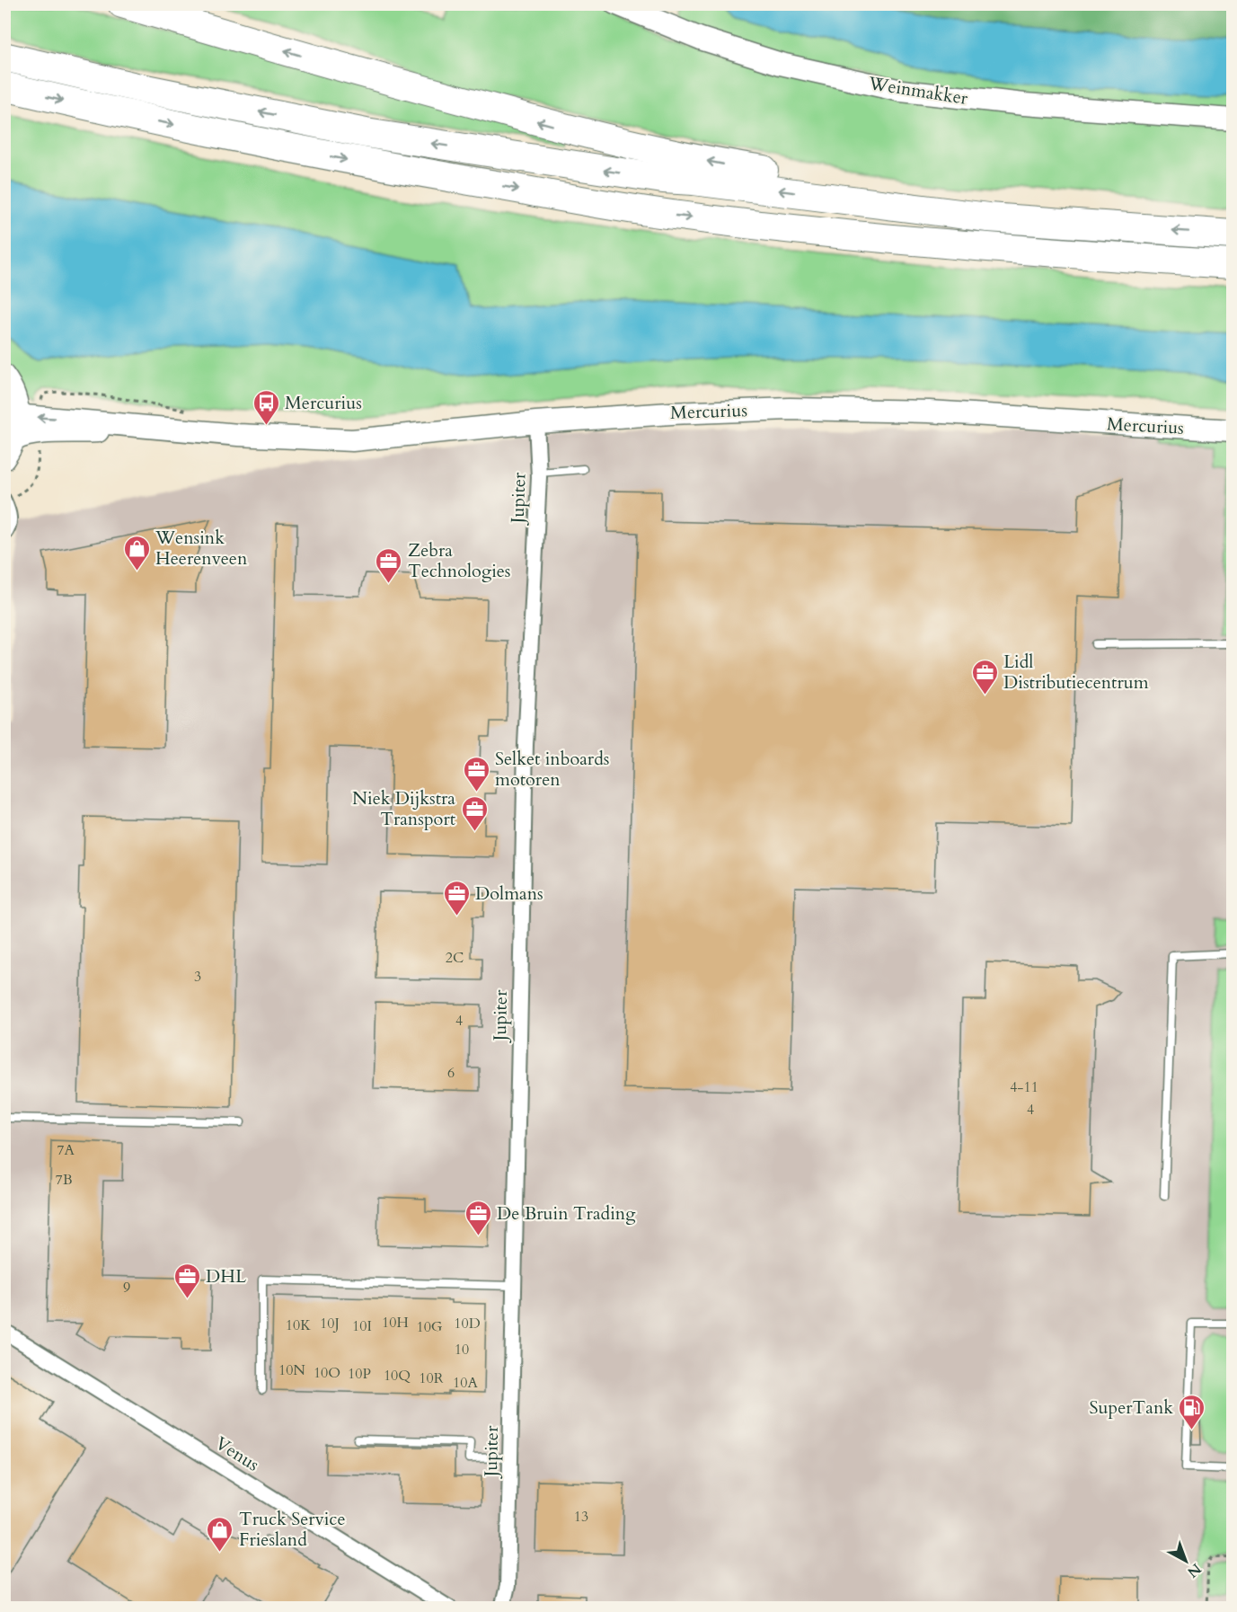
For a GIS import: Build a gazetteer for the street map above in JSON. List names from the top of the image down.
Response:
{
  "streets": {
    "main road": ["Weinmakker", "Mercurius"],
    "street": ["Jupiter", "Venus"]
  },
  "crossings": [
    ["Mercurius", "Jupiter"]
  ],
  "places": {
    "bus stop": ["Mercurius"],
    "shop": ["Wensink Heerenveen", "Truck Service Friesland"],
    "office": [
      "Zebra Technologies",
      "Lidl Distributiecentrum",
      "Selket inboards motoren",
      "Niek Dijkstra Transport",
      "Dolmans",
      "De Bruin Trading",
      "DHL"
    ],
    "fuel station": ["SuperTank"]
  },
  "house_numbers": [
    "2C",
    "3",
    "4",
    "6",
    "4-11",
    "4",
    "7A",
    "7B",
    "9",
    "10H",
    "10J",
    "10D",
    "10K",
    "10I",
    "10G",
    "10",
    "10N",
    "10O",
    "10P",
    "10Q",
    "10R",
    "10A",
    "13"
  ],
  "north": "bottom right"
}
